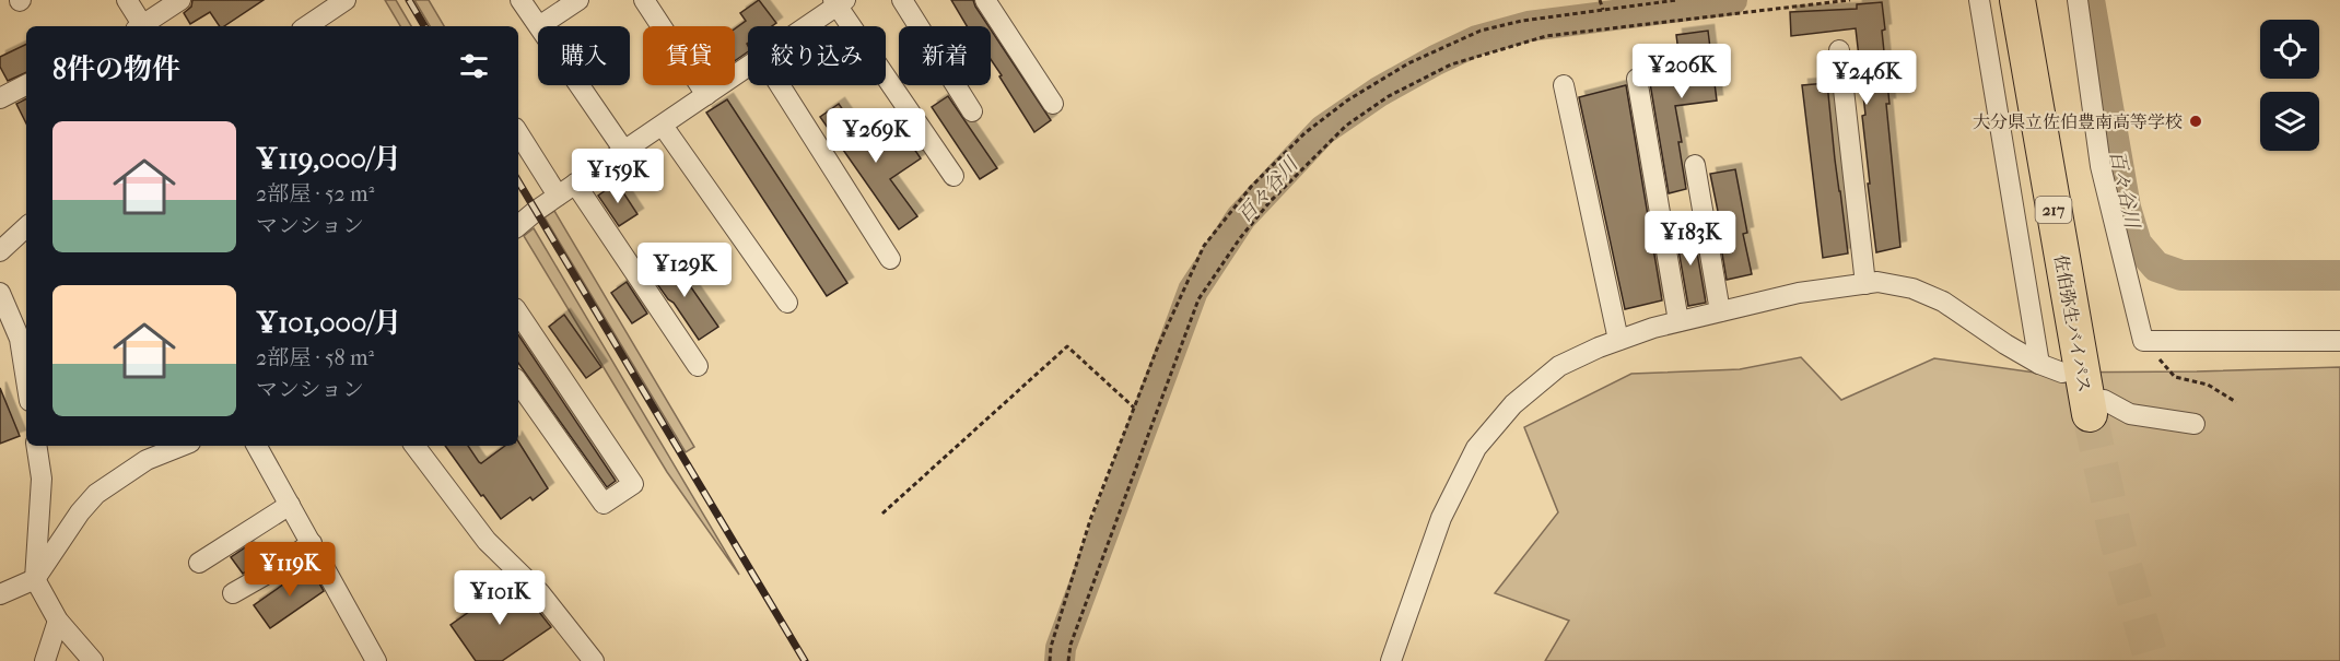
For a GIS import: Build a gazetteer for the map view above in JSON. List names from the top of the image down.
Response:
{
  "streets": {
    "highway": ["217", "佐伯弥生バイパス"]
  },
  "water": ["百々谷川"],
  "places": ["大分県立佐伯豊南高等学校"],
  "page": {
    "chip": [
      "購入",
      "賃貸",
      "絞り込み",
      "新着"
    ],
    "heading": "8件の物件",
    "price": [
      "¥206K",
      "¥246K",
      "¥269K",
      "¥159K",
      "¥183K",
      "¥129K",
      "¥119K",
      "¥101K"
    ],
    "list": [
      {
        "name": "¥119,000/月",
        "note": "2部屋 · 52 m² · マンション"
      },
      {
        "name": "¥101,000/月",
        "note": "2部屋 · 58 m² · マンション"
      }
    ]
  }
}
